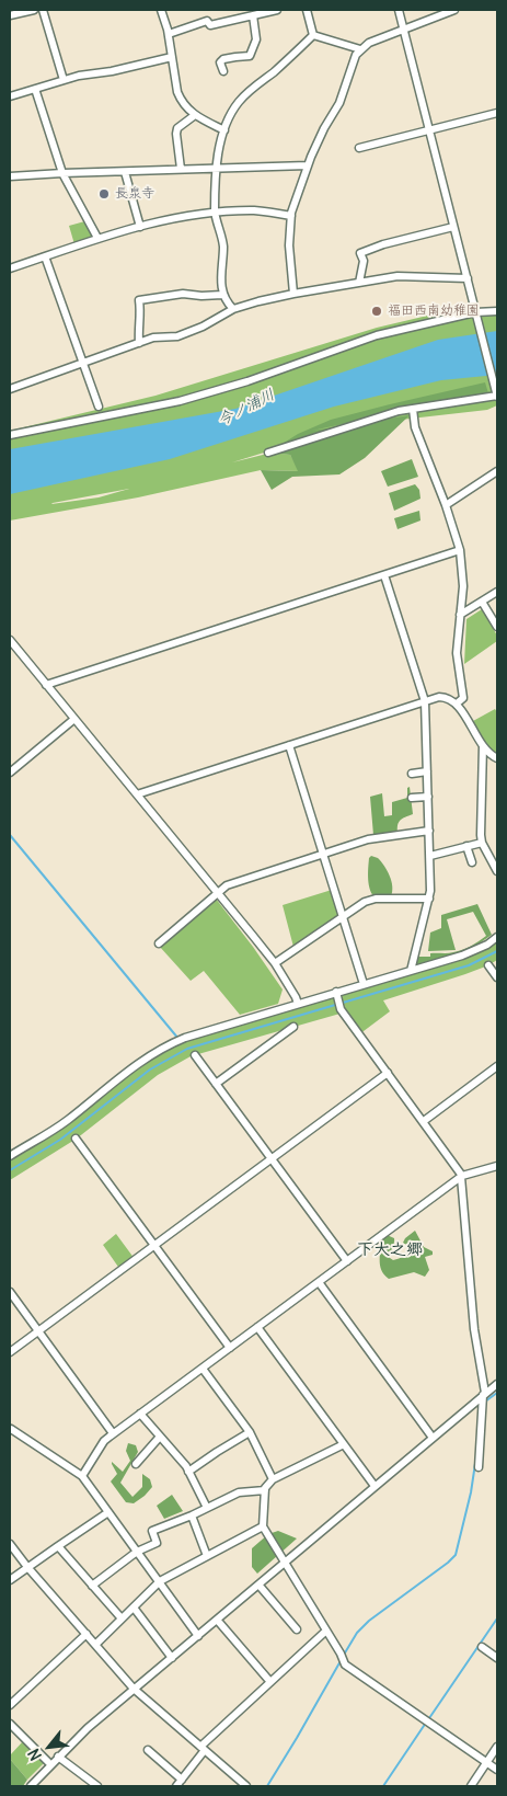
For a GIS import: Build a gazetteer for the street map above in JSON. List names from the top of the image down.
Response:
{
  "districts": ["下大之郷"],
  "water": ["今ノ浦川"],
  "places": ["長泉寺", "福田西南幼稚園"],
  "north": "bottom left"
}
